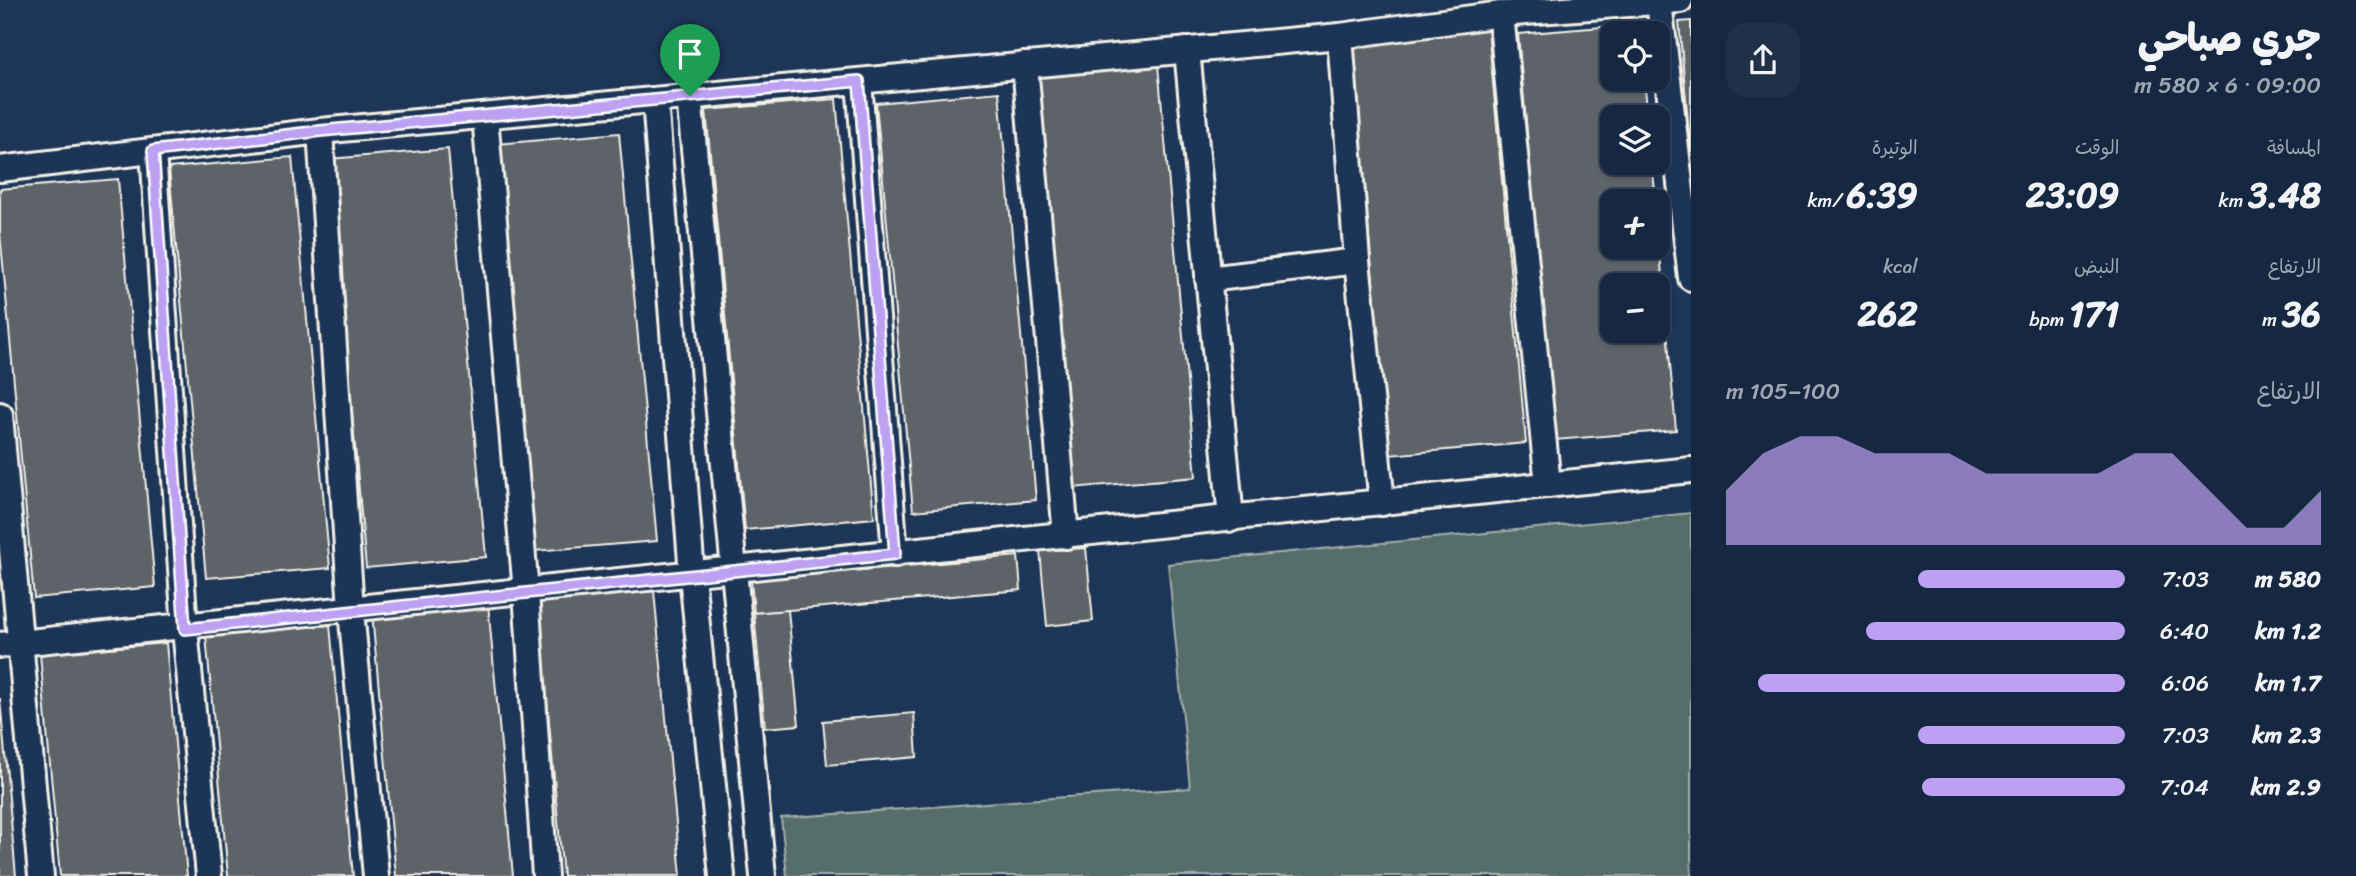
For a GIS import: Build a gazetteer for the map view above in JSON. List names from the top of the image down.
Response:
{
  "page": {
    "heading": ["جري صباحي", "09:00 · 6 × 580 m"],
    "map_buttons": ["+", "−"],
    "stats": [
      ["المسافة", "3.48 km"],
      ["الوقت", "23:09"],
      ["الوتيرة", "6:39 /km"],
      ["الارتفاع", "36 m"],
      ["النبض", "171 bpm"],
      ["kcal", "262"]
    ],
    "chart": ["الارتفاع", "100–105 m"],
    "list": [
      {
        "name": "580 m",
        "note": "7:03"
      },
      {
        "name": "1.2 km",
        "note": "6:40"
      },
      {
        "name": "1.7 km",
        "note": "6:06"
      },
      {
        "name": "2.3 km",
        "note": "7:03"
      },
      {
        "name": "2.9 km",
        "note": "7:04"
      }
    ]
  }
}
